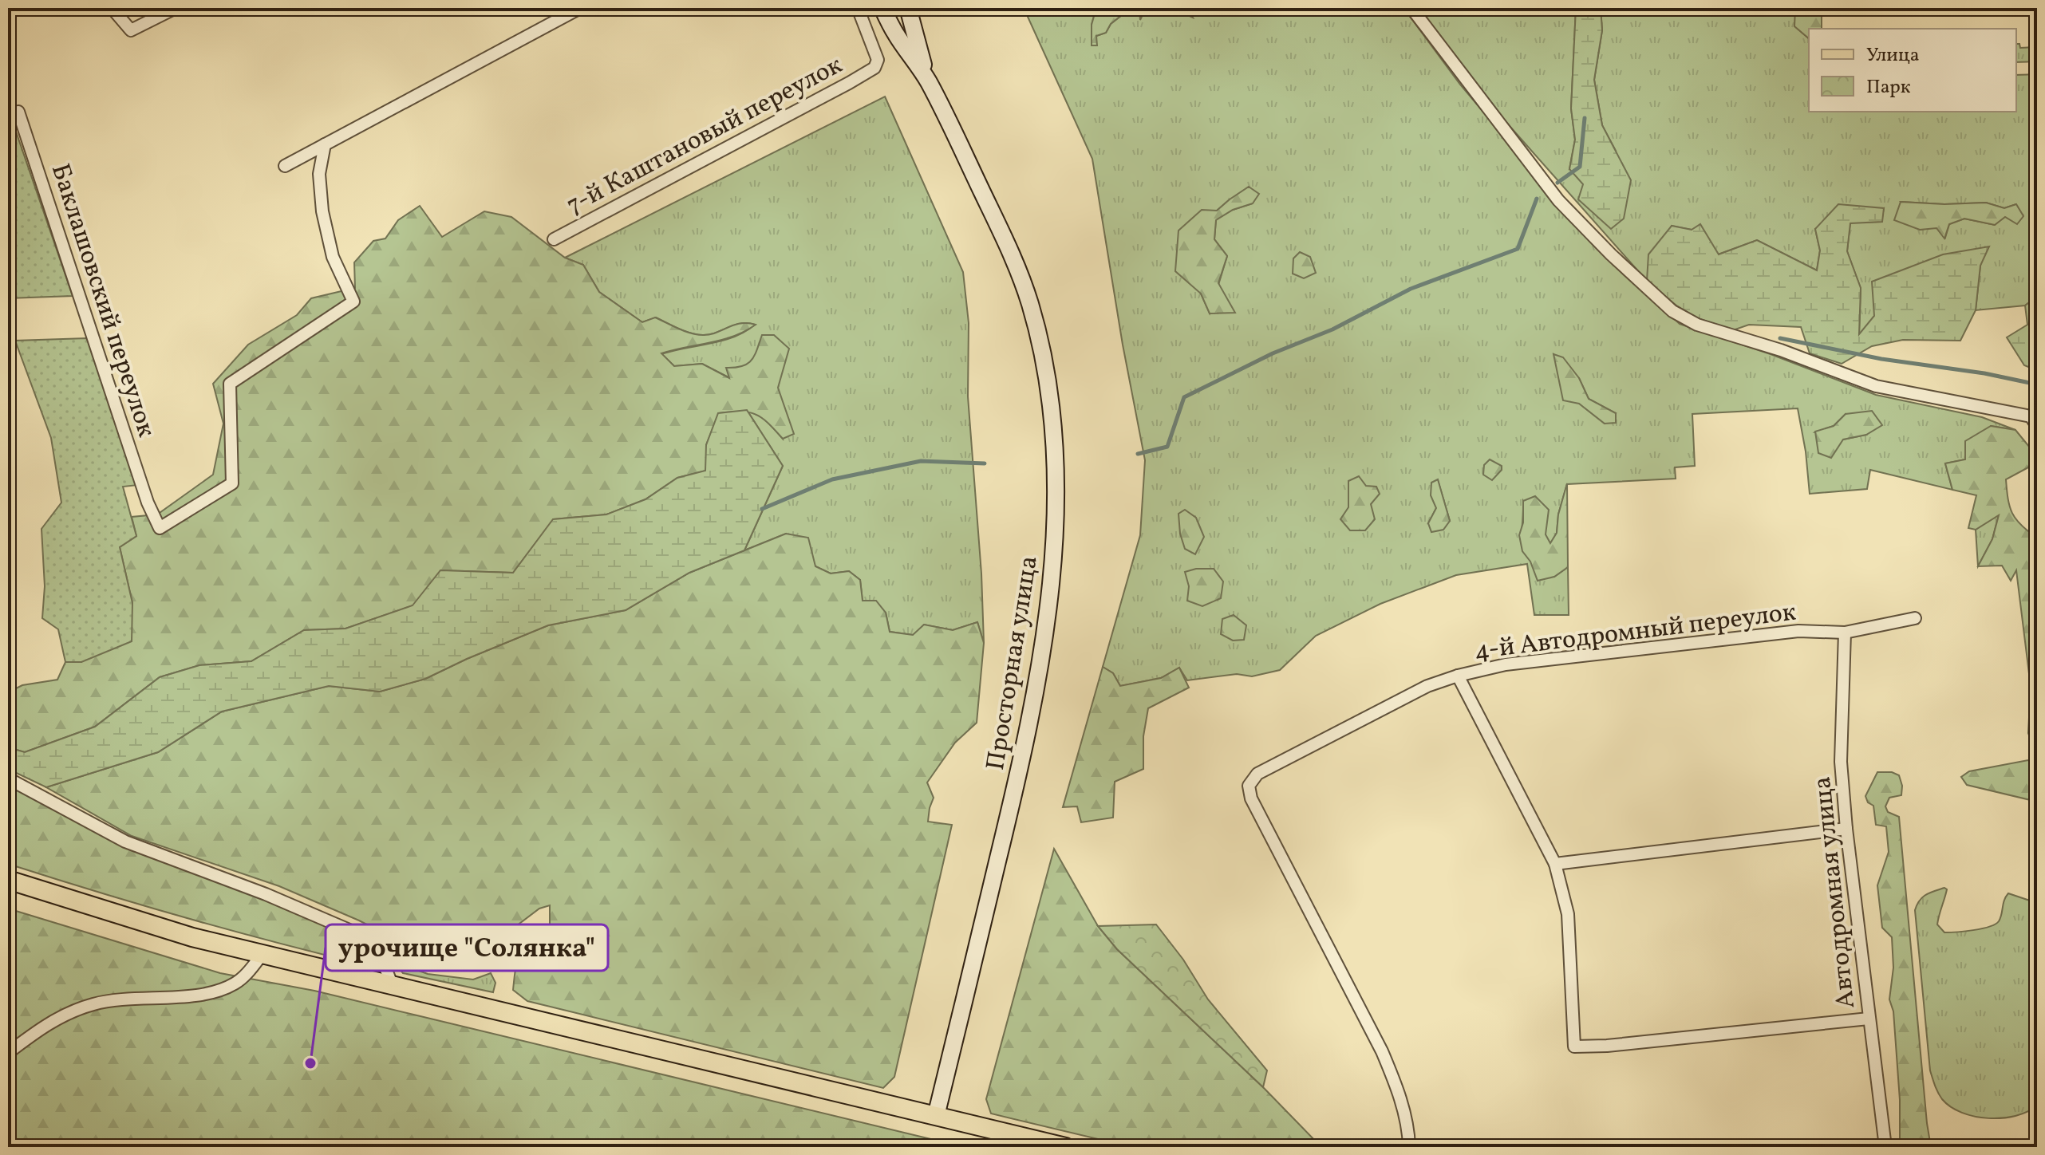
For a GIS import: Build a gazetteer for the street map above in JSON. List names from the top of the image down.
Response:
{
  "streets": {
    "main road": ["Просторная улица"],
    "street": [
      "7-й Каштановый переулок",
      "Баклашовский переулок",
      "4-й Автодромный переулок",
      "Автодромная улица"
    ]
  },
  "crossings": [
    ["4-й Автодромный переулок", "Автодромная улица"]
  ],
  "places": ["урочище \"Солянка\""],
  "legend": ["Улица", "Парк"]
}
